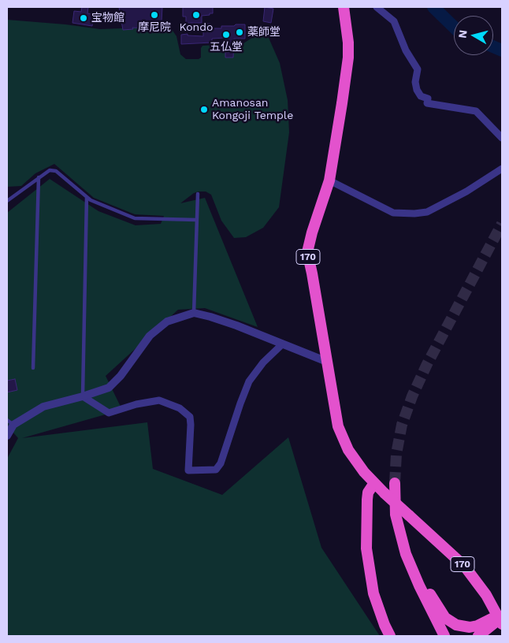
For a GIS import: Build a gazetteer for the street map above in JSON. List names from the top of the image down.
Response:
{
  "streets": {
    "highway": ["170"]
  },
  "places": [
    "摩尼院",
    "Kondo",
    "宝物館",
    "薬師堂",
    "五仏堂",
    "Amanosan Kongoji Temple"
  ],
  "north": "left"
}
